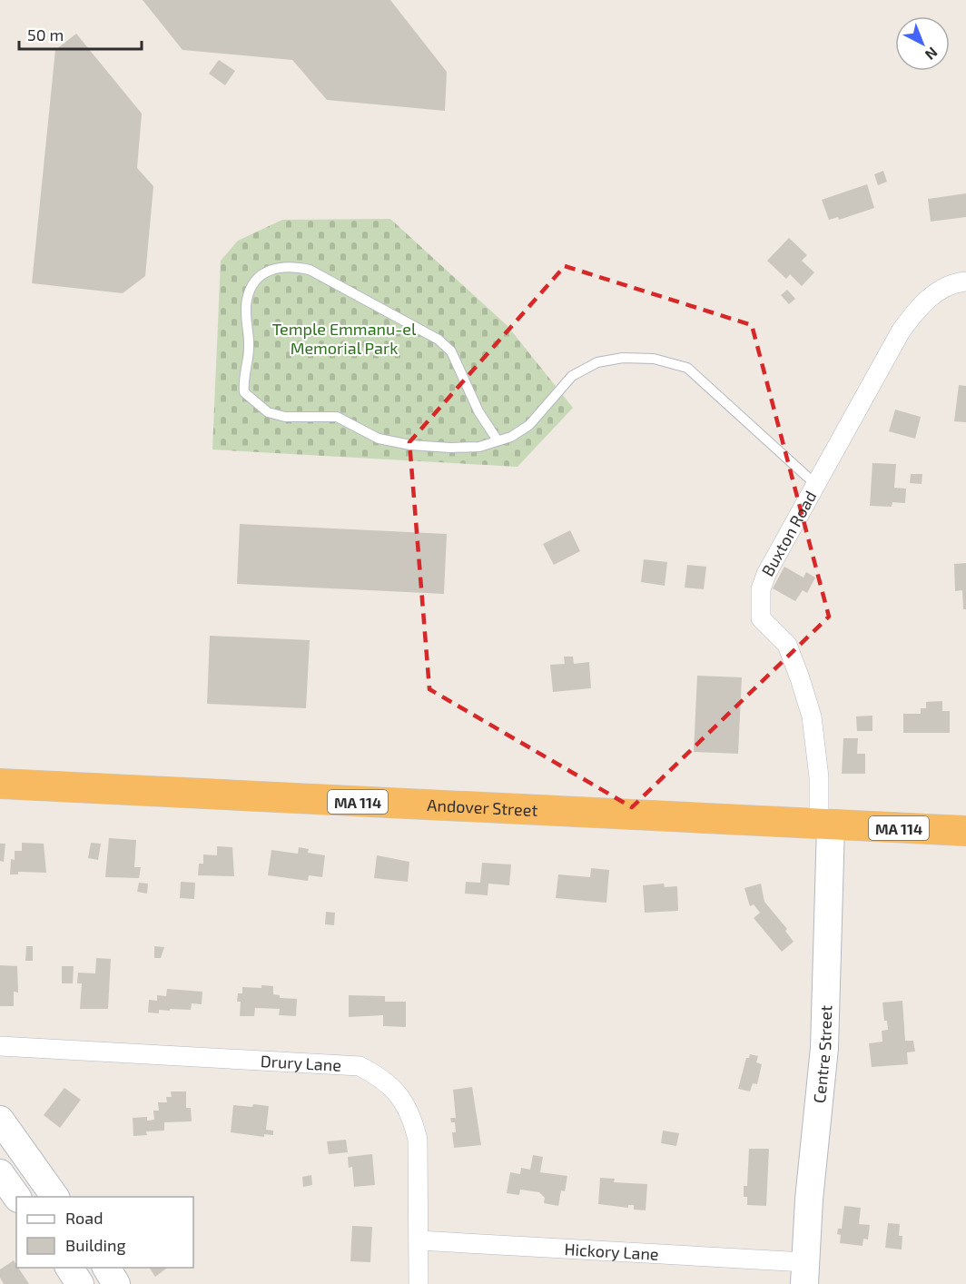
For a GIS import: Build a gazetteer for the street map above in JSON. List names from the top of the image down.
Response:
{
  "streets": {
    "highway": ["MA 114", "Andover Street"],
    "main road": ["Centre Street"],
    "street": ["Buxton Road", "Drury Lane", "Hickory Lane"]
  },
  "crossings": [
    ["Buxton Road", "Andover Street"],
    ["Buxton Road", "Centre Street"],
    ["Andover Street", "Centre Street"],
    ["Centre Street", "Hickory Lane"],
    ["Drury Lane", "Hickory Lane"]
  ],
  "parks": ["Temple Emmanu-el Memorial Park"],
  "legend": ["Road", "Building"],
  "scale_bar": "50 m",
  "north": "bottom right"
}
